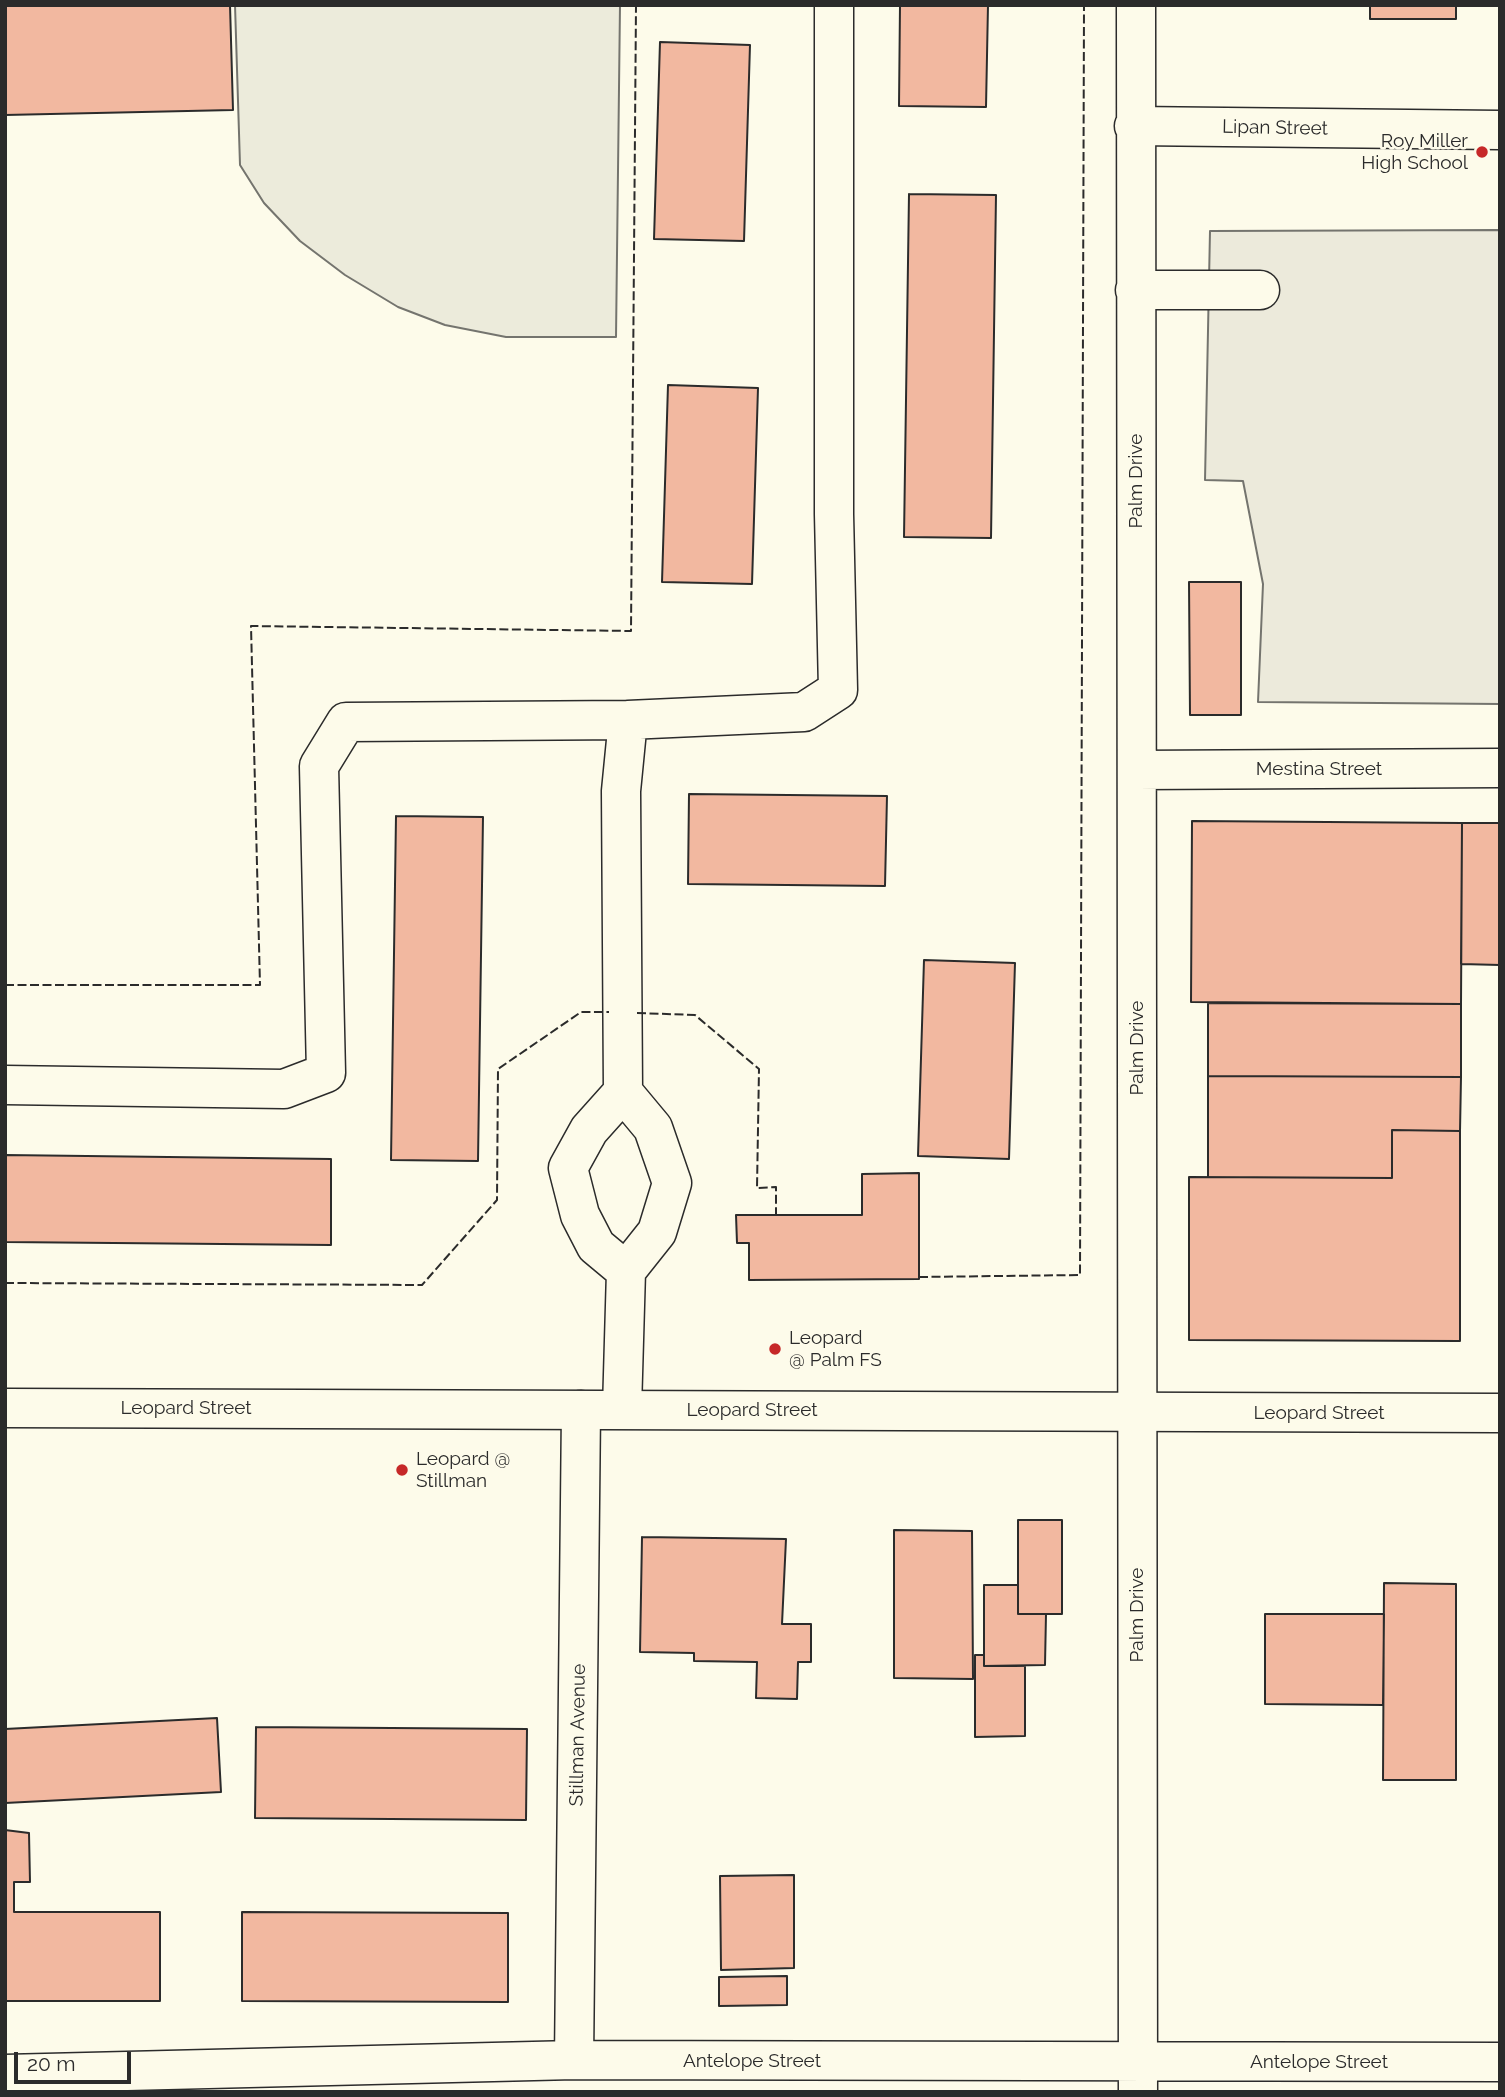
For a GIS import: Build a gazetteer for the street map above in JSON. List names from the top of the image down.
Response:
{
  "streets": {
    "street": [
      "Lipan Street",
      "Palm Drive",
      "Mestina Street",
      "Leopard Street",
      "Stillman Avenue",
      "Antelope Street"
    ]
  },
  "crossings": [
    ["Lipan Street", "Palm Drive"],
    ["Palm Drive", "Mestina Street"],
    ["Palm Drive", "Leopard Street"],
    ["Palm Drive", "Antelope Street"],
    ["Leopard Street", "Stillman Avenue"],
    ["Stillman Avenue", "Antelope Street"]
  ],
  "places": ["Roy Miller High School", "Leopard @ Palm FS", "Leopard @ Stillman"],
  "scale_bar": "20 m"
}
